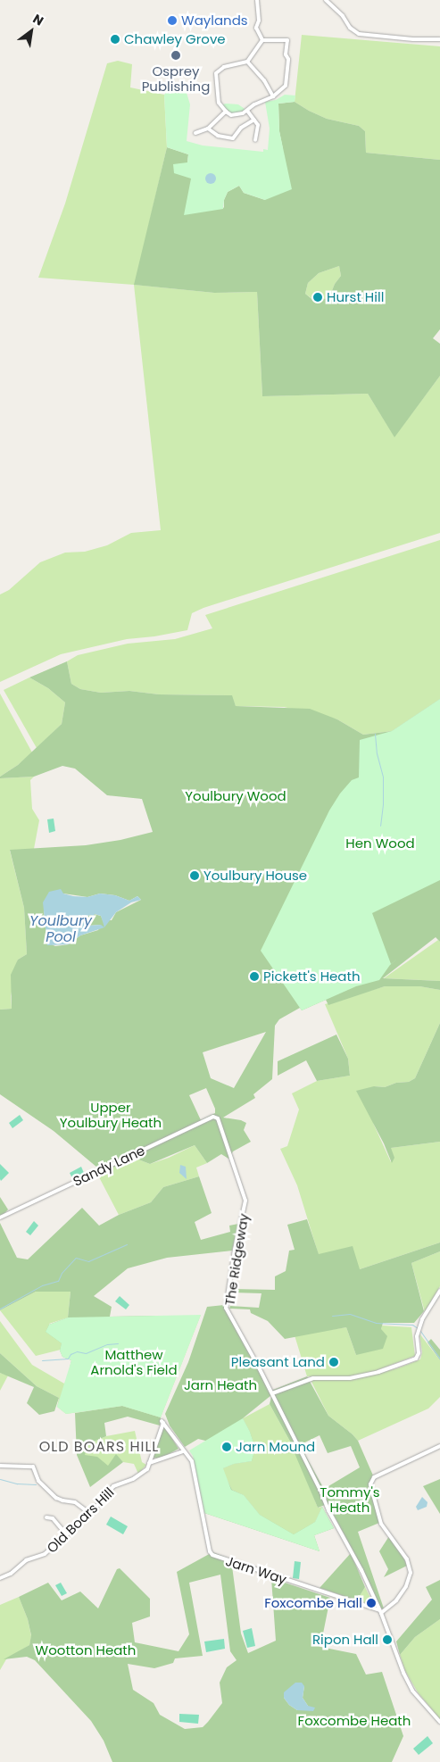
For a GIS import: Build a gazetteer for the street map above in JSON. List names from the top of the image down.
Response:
{
  "streets": {
    "street": [
      "Sandy Lane",
      "The Ridgeway",
      "Old Boars Hill",
      "Jarn Way"
    ]
  },
  "crossings": [
    ["Sandy Lane", "The Ridgeway"],
    ["The Ridgeway", "Jarn Way"],
    ["Old Boars Hill", "Jarn Way"]
  ],
  "districts": ["OLD BOARS HILL"],
  "water": ["Youlbury Pool"],
  "parks": [
    "Youlbury Wood",
    "Hen Wood",
    "Upper Youlbury Heath",
    "Matthew Arnold's Field",
    "Jarn Heath",
    "Tommy's Heath",
    "Wootton Heath",
    "Foxcombe Heath"
  ],
  "places": [
    "Waylands",
    "Chawley Grove",
    "Osprey Publishing",
    "Hurst Hill",
    "Youlbury House",
    "Pickett's Heath",
    "Pleasant Land",
    "Jarn Mound",
    "Foxcombe Hall",
    "Ripon Hall"
  ],
  "north": "top right"
}
